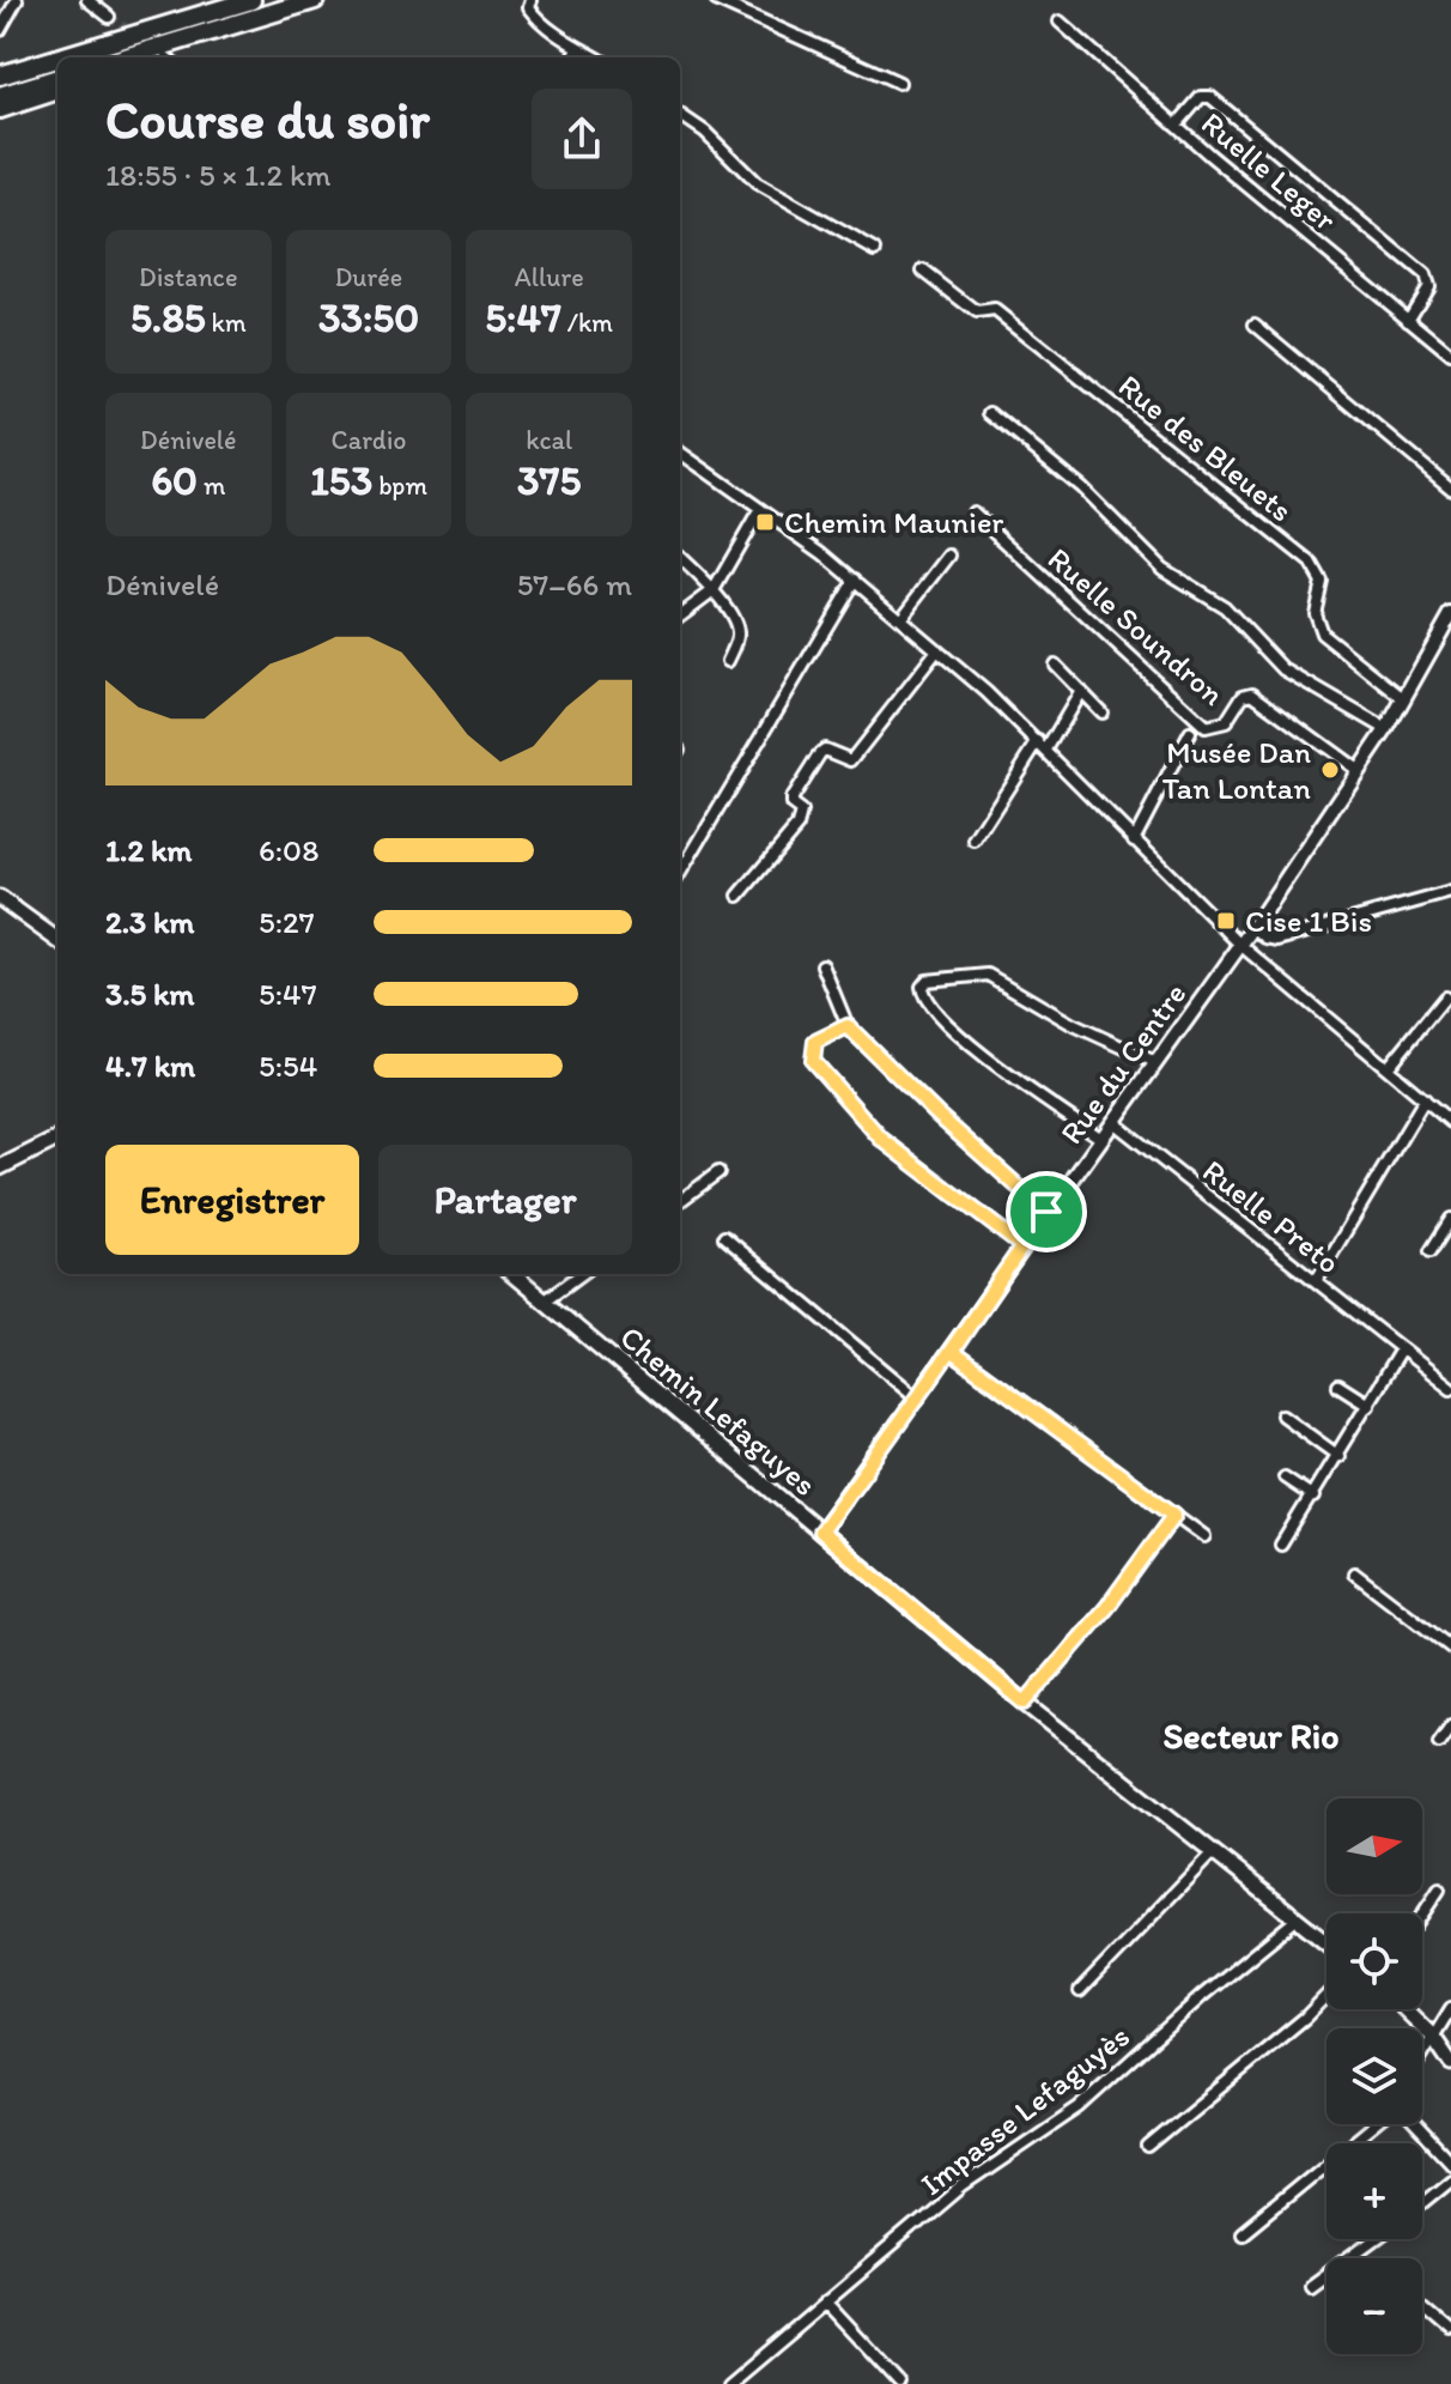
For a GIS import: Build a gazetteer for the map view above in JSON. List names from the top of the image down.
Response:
{
  "streets": {
    "main road": ["Chemin Lefaguyes"],
    "street": [
      "Ruelle Leger",
      "Rue des Bleuets",
      "Ruelle Soundron",
      "Rue du Centre",
      "Ruelle Preto",
      "Impasse Lefaguyès"
    ]
  },
  "crossings": [
    ["Rue des Bleuets", "Rue du Centre"],
    ["Ruelle Soundron", "Rue du Centre"],
    ["Rue du Centre", "Ruelle Preto"],
    ["Rue du Centre", "Chemin Lefaguyes"],
    ["Chemin Lefaguyes", "Impasse Lefaguyès"]
  ],
  "districts": ["Secteur Rio"],
  "places": {
    "transit": ["Chemin Maunier", "Cise 1 Bis"],
    "other": ["Musée Dan Tan Lontan"]
  },
  "north": "right",
  "page": {
    "heading": ["Course du soir", "18:55 · 5 × 1.2 km"],
    "stats": [
      ["Distance", "5.85 km"],
      ["Durée", "33:50"],
      ["Allure", "5:47 /km"],
      ["Dénivelé", "60 m"],
      ["Cardio", "153 bpm"],
      ["kcal", "375"]
    ],
    "chart": ["Dénivelé", "57–66 m"],
    "list": [
      {
        "name": "1.2 km",
        "note": "6:08"
      },
      {
        "name": "2.3 km",
        "note": "5:27"
      },
      {
        "name": "3.5 km",
        "note": "5:47"
      },
      {
        "name": "4.7 km",
        "note": "5:54"
      }
    ],
    "buttons": ["Enregistrer", "Partager"],
    "map_buttons": ["+", "−"]
  }
}
